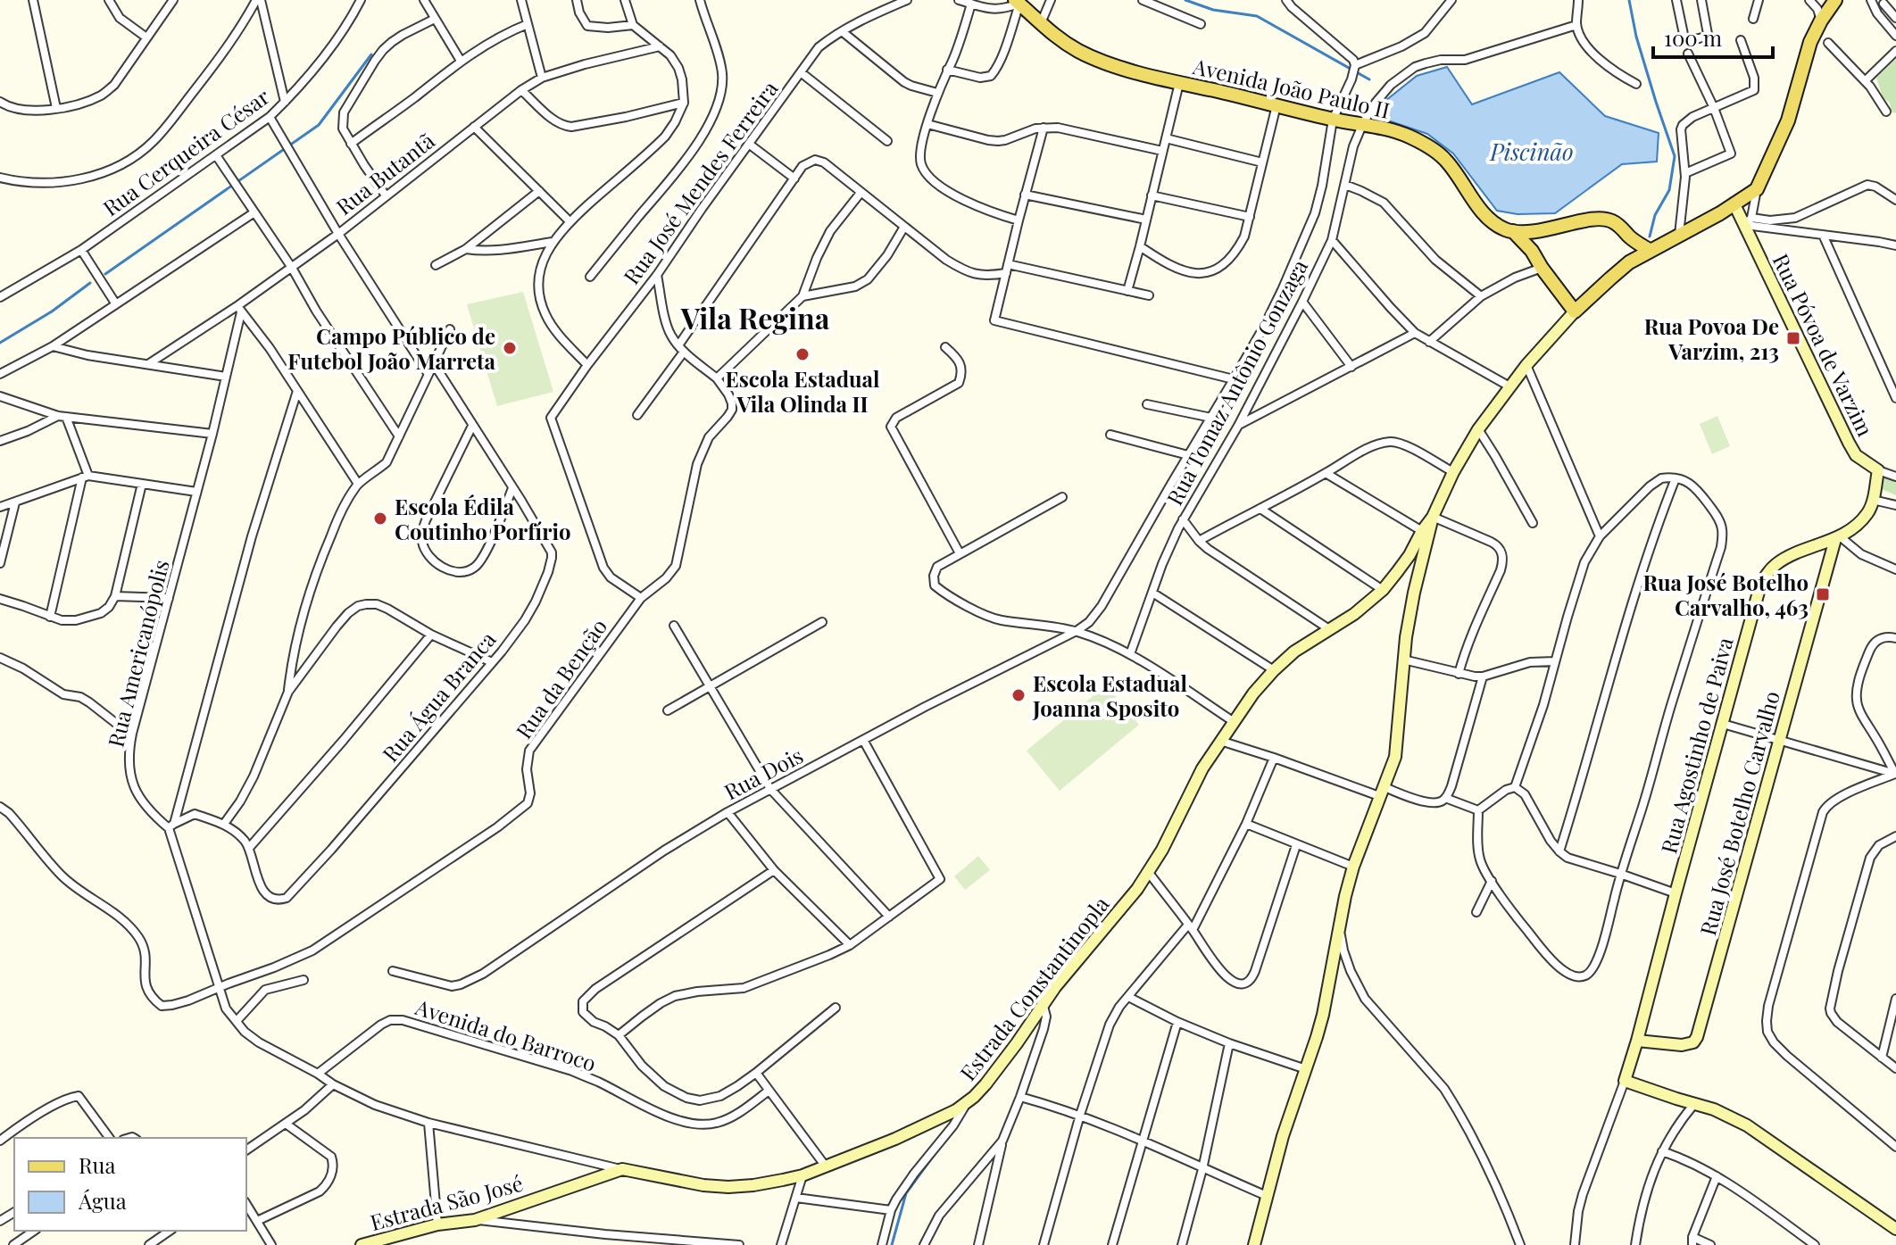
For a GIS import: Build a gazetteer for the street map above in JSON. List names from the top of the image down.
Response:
{
  "streets": {
    "main road": [
      "Avenida João Paulo II",
      "Rua Póvoa de Varzim",
      "Rua Agostinho de Paiva",
      "Rua José Botelho Carvalho",
      "Estrada Constantinopla",
      "Estrada São José"
    ],
    "street": [
      "Rua Cerqueira César",
      "Rua Butantã",
      "Rua José Mendes Ferreira",
      "Rua Tomaz Antônio Gonzaga",
      "Rua Americanópolis",
      "Rua da Benção",
      "Rua Água Branca",
      "Rua Dois",
      "Avenida do Barroco"
    ]
  },
  "crossings": [
    ["Avenida João Paulo II", "Rua Tomaz Antônio Gonzaga"],
    ["Avenida João Paulo II", "Rua Dois"],
    ["Rua Butantã", "Rua Americanópolis"],
    ["Rua José Mendes Ferreira", "Rua da Benção"],
    ["Rua Americanópolis", "Rua da Benção"],
    ["Rua Agostinho de Paiva", "Rua José Botelho Carvalho"],
    ["Estrada Constantinopla", "Estrada São José"]
  ],
  "districts": ["Vila Regina"],
  "water": ["Piscinão"],
  "places": {
    "transit": ["Rua Povoa De Varzim, 213", "Rua José Botelho Carvalho, 463"],
    "other": [
      "Campo Público de Futebol João Marreta",
      "Escola Estadual Vila Olinda II",
      "Escola Édila Coutinho Porfírio",
      "Escola Estadual Joanna Sposito"
    ]
  },
  "legend": ["Rua", "Água"],
  "scale_bar": "100 m"
}
